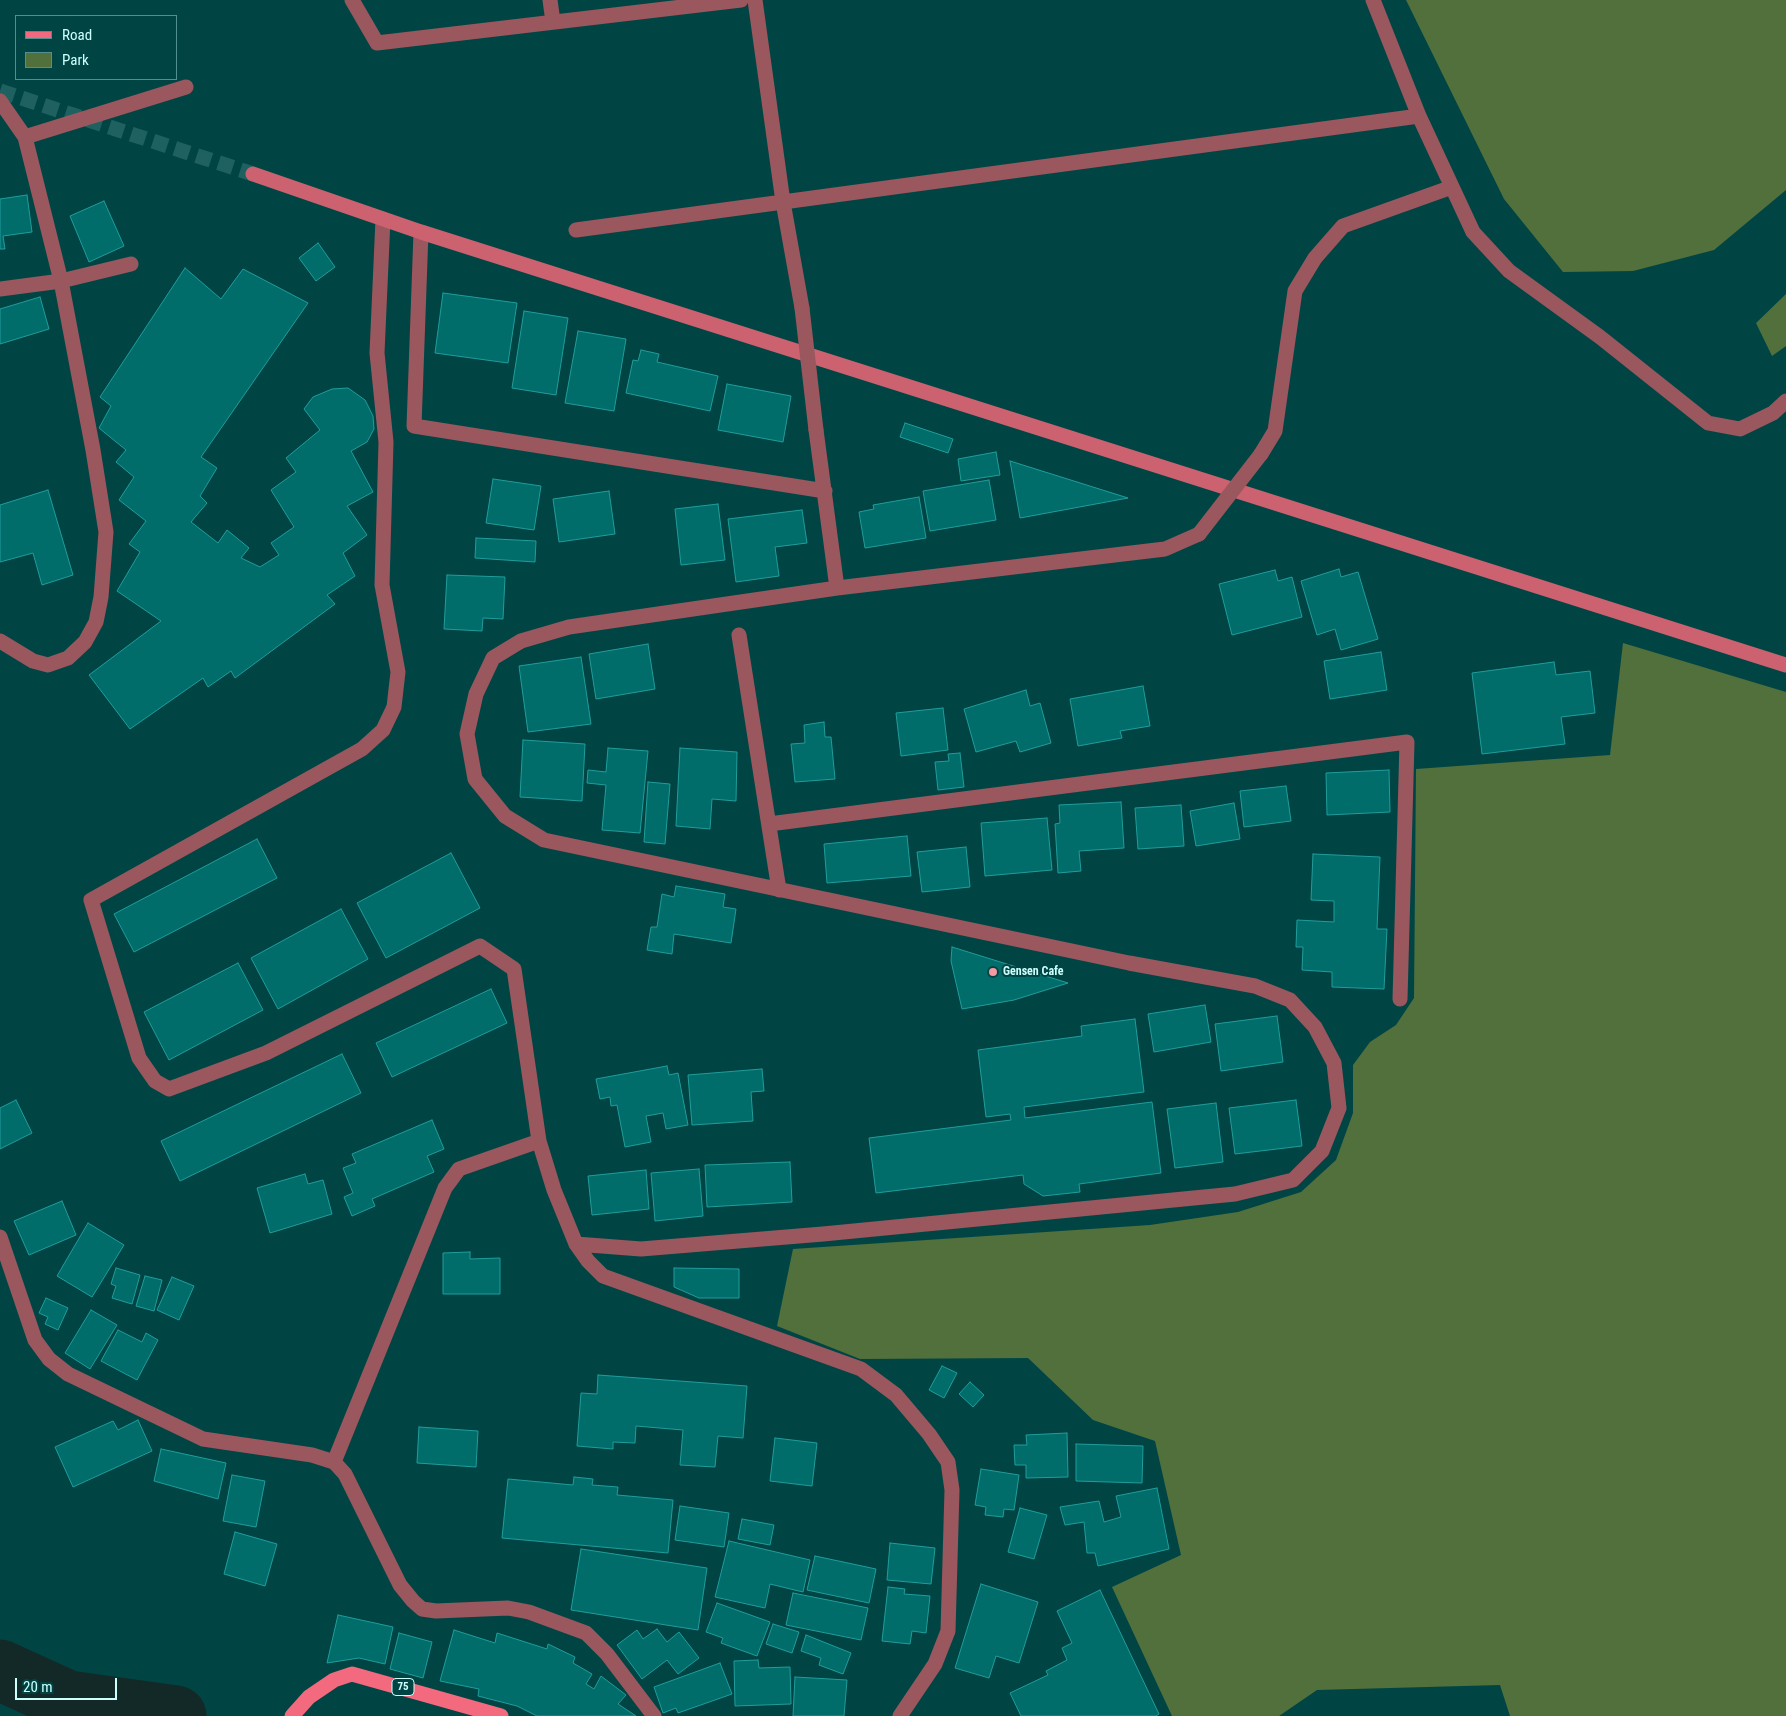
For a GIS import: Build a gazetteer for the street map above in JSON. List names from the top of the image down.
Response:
{
  "streets": {
    "main road": ["75"]
  },
  "places": ["Gensen Cafe"],
  "legend": ["Road", "Park"],
  "scale_bar": "20 m"
}
